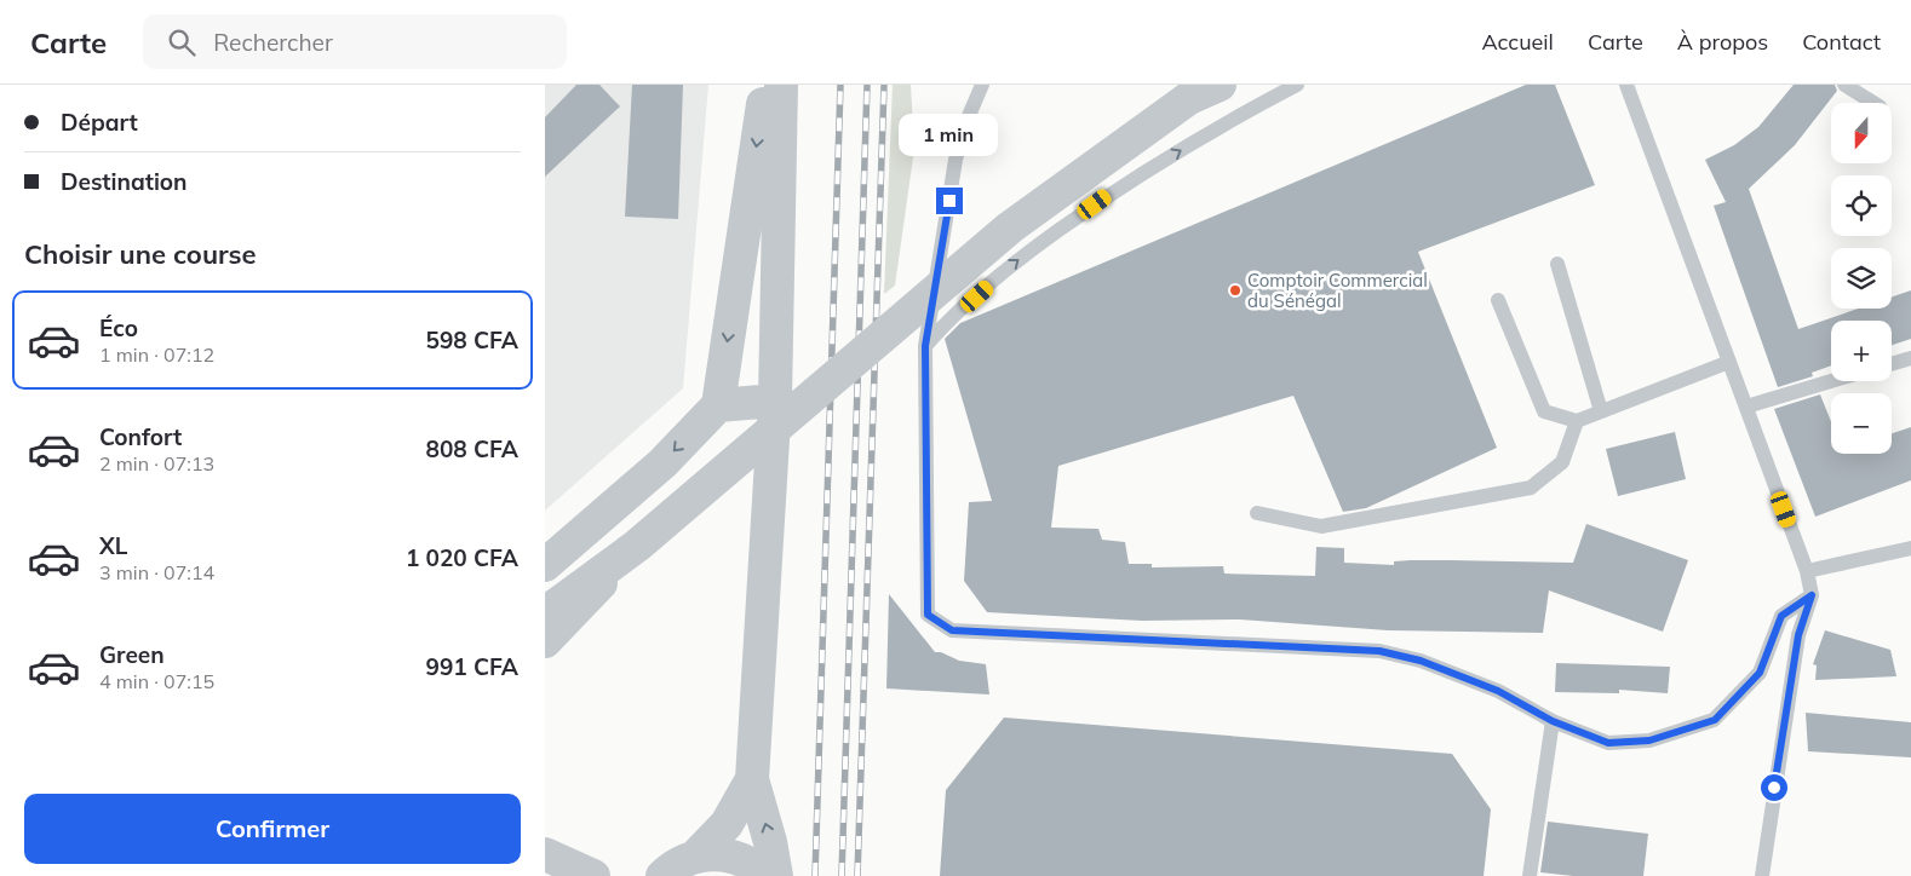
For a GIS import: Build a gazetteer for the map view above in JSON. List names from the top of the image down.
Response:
{
  "places": ["Comptoir Commercial du Sénégal"],
  "north": "bottom",
  "page": {
    "header": "Carte",
    "search": "Rechercher",
    "nav": [
      "Accueil",
      "Carte",
      "À propos",
      "Contact"
    ],
    "banner": ["Départ", "Destination"],
    "map_buttons": ["+", "−"],
    "bubble": "1 min",
    "heading": "Choisir une course",
    "list": [
      {
        "name": "Éco",
        "note": "1 min · 07:12",
        "value": "598 CFA"
      },
      {
        "name": "Confort",
        "note": "2 min · 07:13",
        "value": "808 CFA"
      },
      {
        "name": "XL",
        "note": "3 min · 07:14",
        "value": "1 020 CFA"
      },
      {
        "name": "Green",
        "note": "4 min · 07:15",
        "value": "991 CFA"
      }
    ],
    "buttons": "Confirmer"
  }
}
